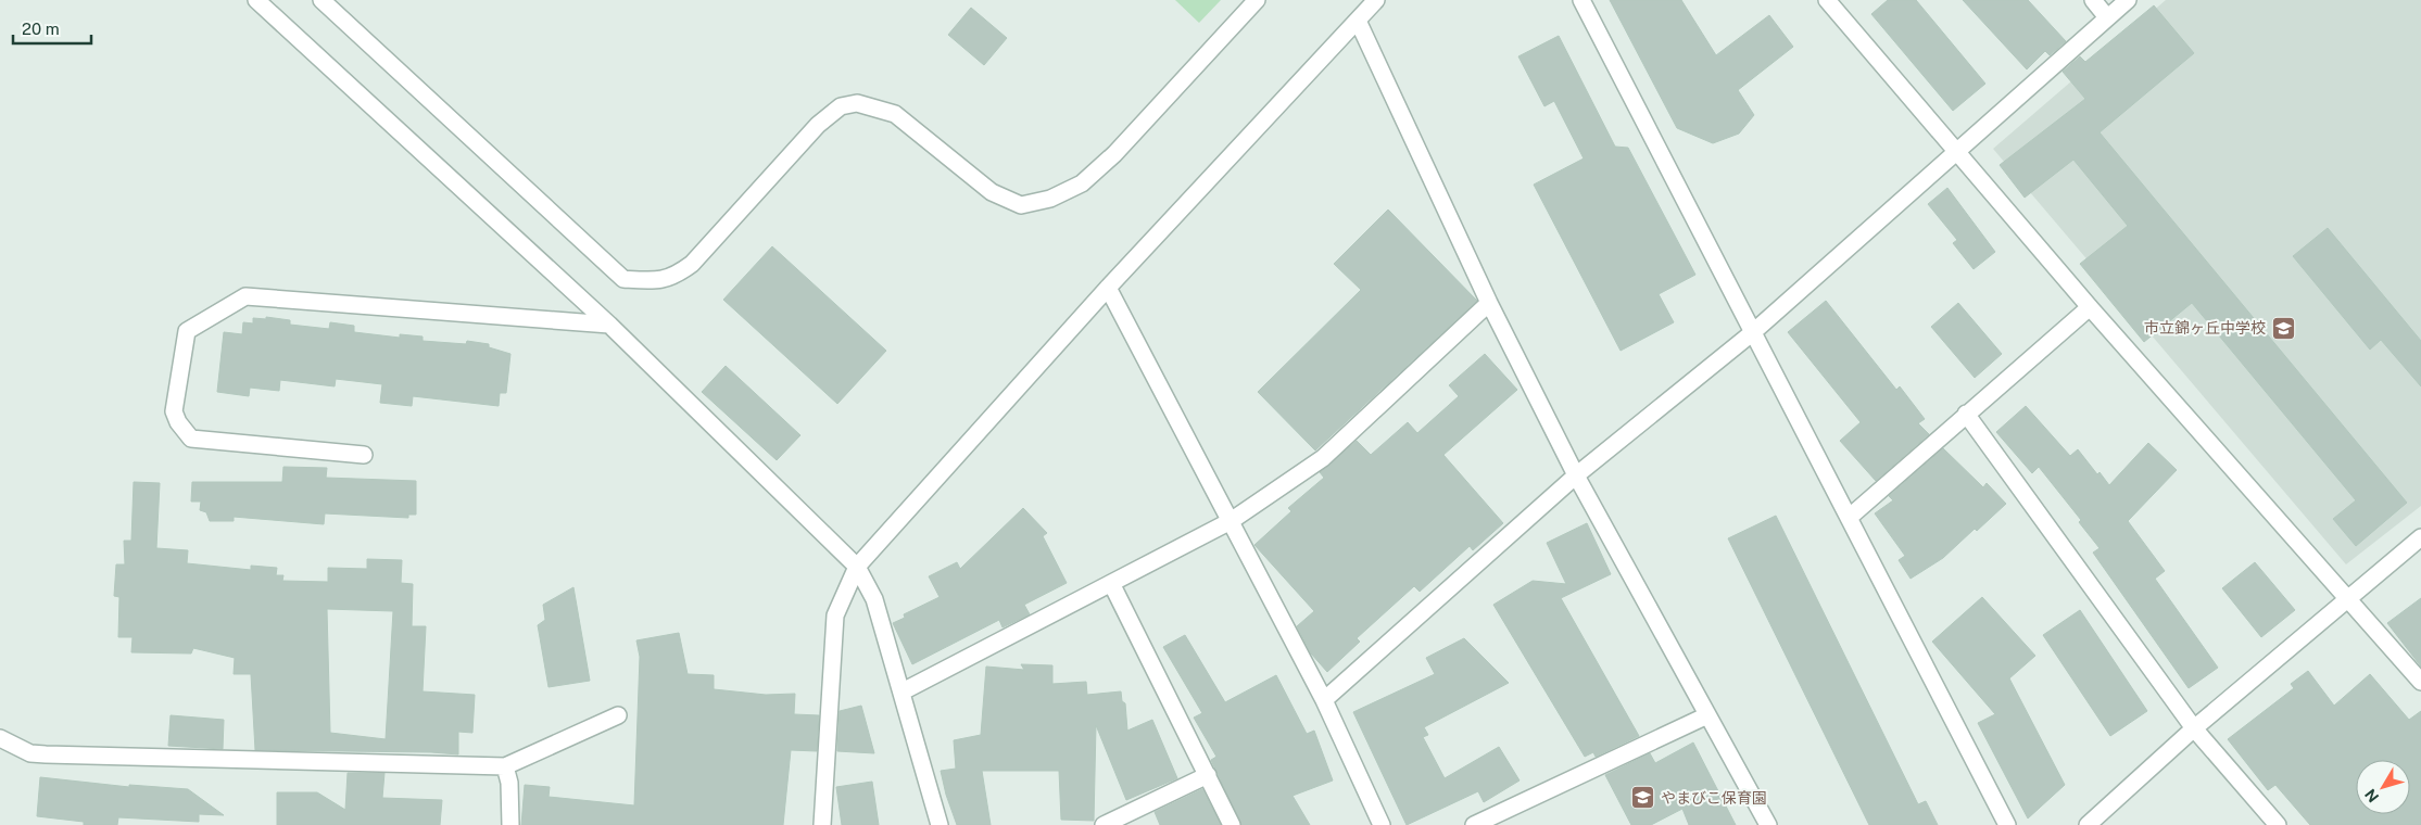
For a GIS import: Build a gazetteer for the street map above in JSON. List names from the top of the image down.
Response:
{
  "places": {
    "school or university": ["市立錦ヶ丘中学校", "やまびこ保育園"]
  },
  "scale_bar": "20 m",
  "north": "bottom left"
}
